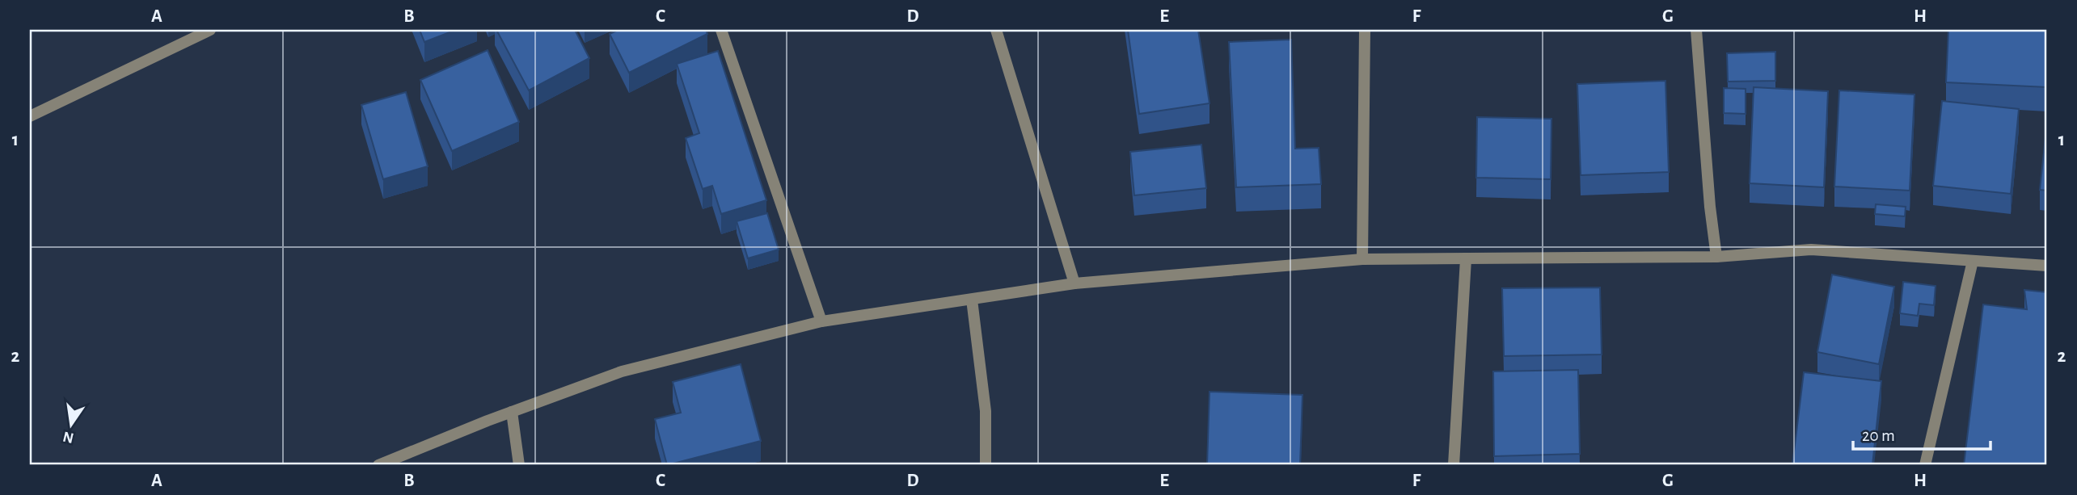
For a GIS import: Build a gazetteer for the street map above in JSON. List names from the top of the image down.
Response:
{
  "scale_bar": "20 m",
  "north": "bottom",
  "grid": {
    "columns": [
      "A",
      "B",
      "C",
      "D",
      "E",
      "F",
      "G",
      "H"
    ],
    "rows": ["1", "2"]
  }
}
